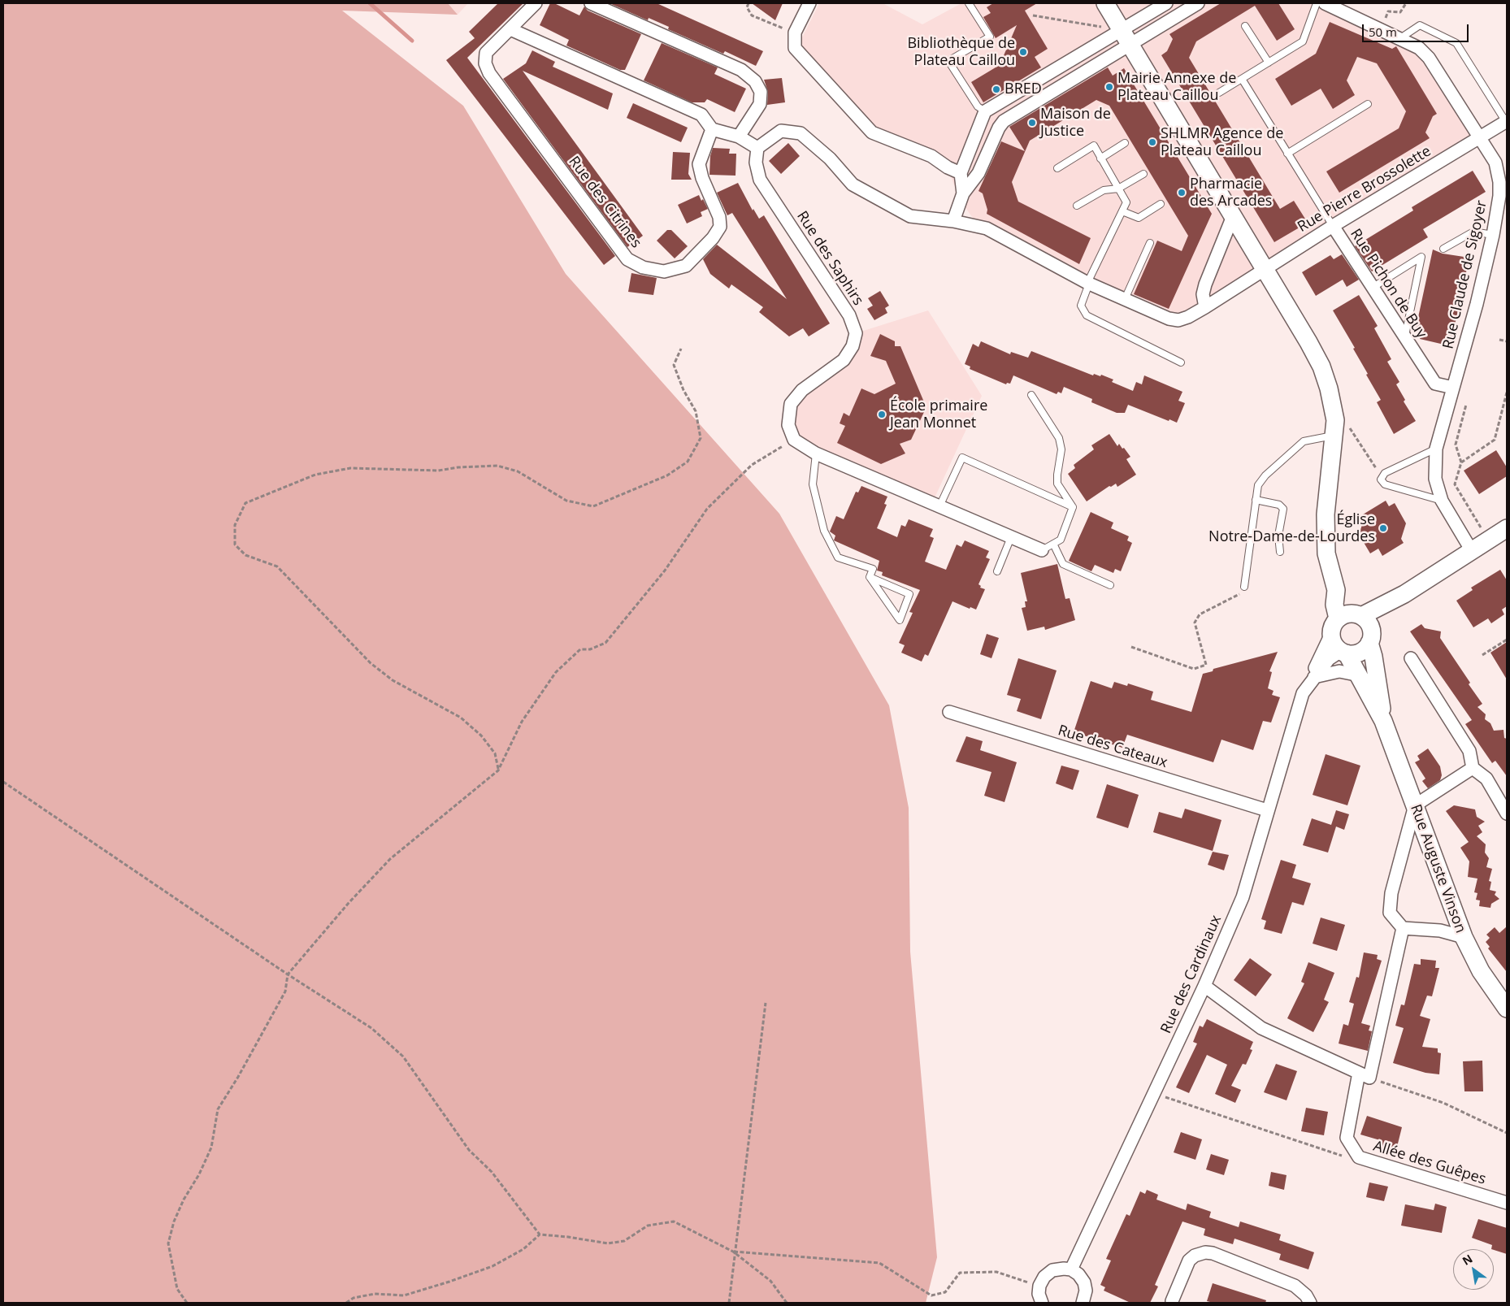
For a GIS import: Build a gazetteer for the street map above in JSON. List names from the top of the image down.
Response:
{
  "streets": {
    "main road": ["Rue Auguste Vinson"],
    "street": [
      "Rue Pierre Brossolette",
      "Rue des Citrines",
      "Rue des Saphirs",
      "Rue Claude de Sigoyer",
      "Rue Pichon de Buy",
      "Rue des Cateaux",
      "Rue des Cardinaux",
      "Allée des Guêpes"
    ]
  },
  "crossings": [
    ["Rue Pierre Brossolette", "Rue des Saphirs"],
    ["Rue Pierre Brossolette", "Rue Claude de Sigoyer"],
    ["Rue Pierre Brossolette", "Rue Pichon de Buy"],
    ["Rue Claude de Sigoyer", "Rue Pichon de Buy"],
    ["Rue des Cateaux", "Rue des Cardinaux"]
  ],
  "places": [
    "Bibliothèque de Plateau Caillou",
    "Mairie Annexe de Plateau Caillou",
    "BRED",
    "Maison de Justice",
    "SHLMR Agence de Plateau Caillou",
    "Pharmacie des Arcades",
    "École primaire Jean Monnet",
    "Église Notre-Dame-de-Lourdes"
  ],
  "scale_bar": "50 m",
  "north": "top left"
}
